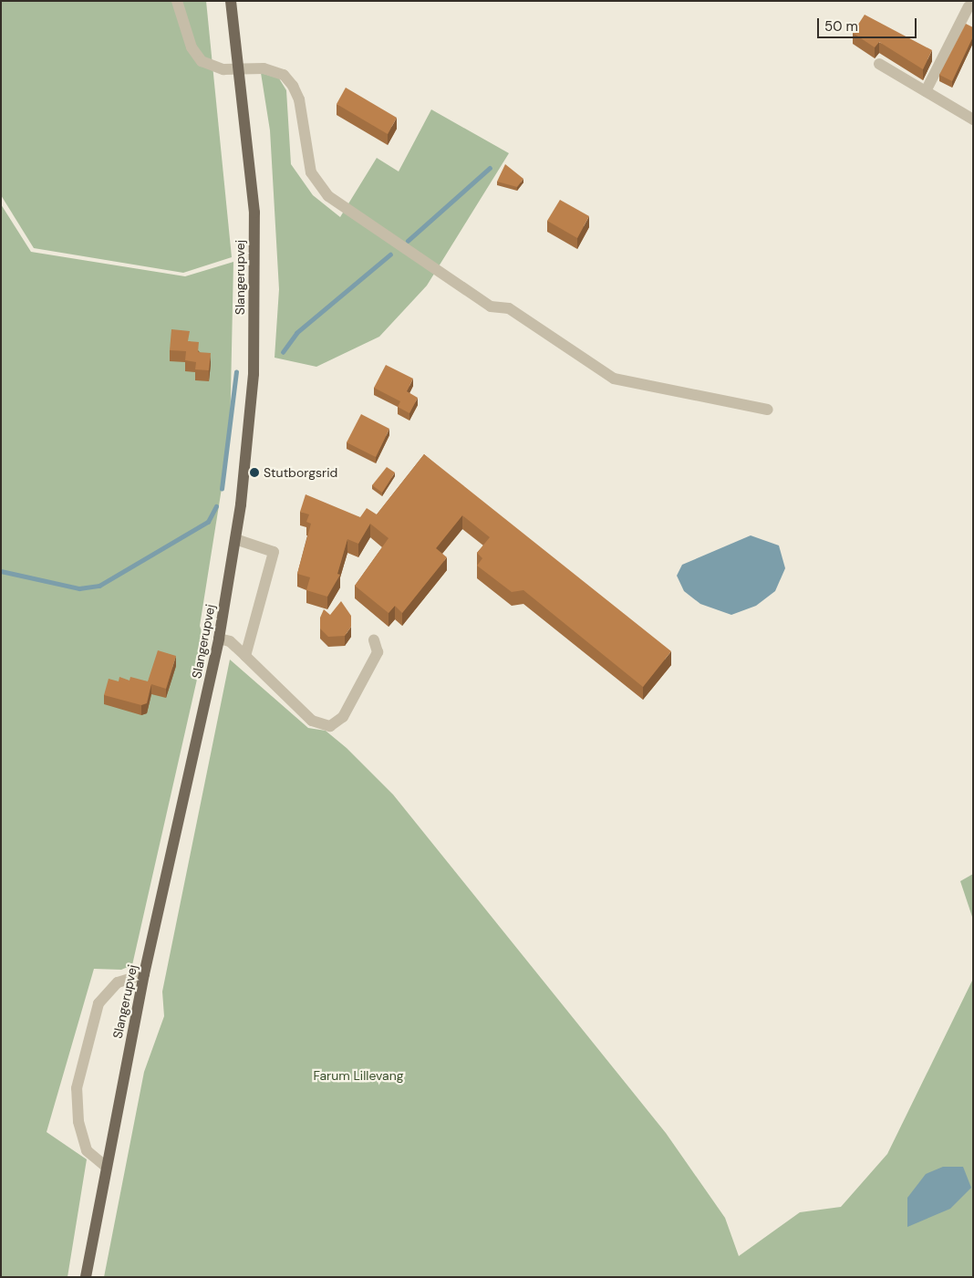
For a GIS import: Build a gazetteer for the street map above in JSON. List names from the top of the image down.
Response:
{
  "streets": {
    "main road": ["Slangerupvej"]
  },
  "parks": ["Farum Lillevang"],
  "places": ["Stutborgsrid"],
  "scale_bar": "50 m"
}
